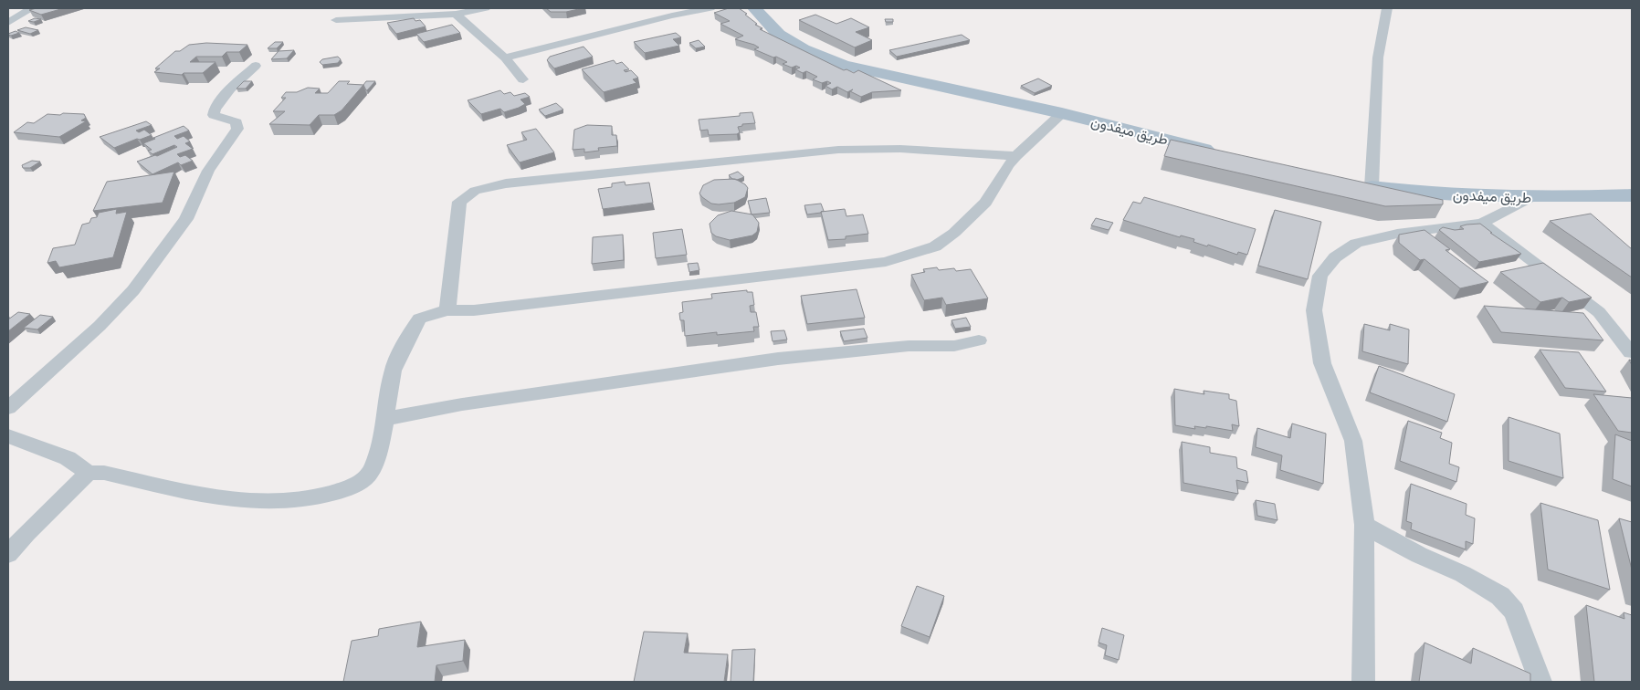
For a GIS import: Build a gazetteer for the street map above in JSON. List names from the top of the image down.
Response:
{
  "streets": {
    "main road": ["طريق ميفدون"]
  }
}
